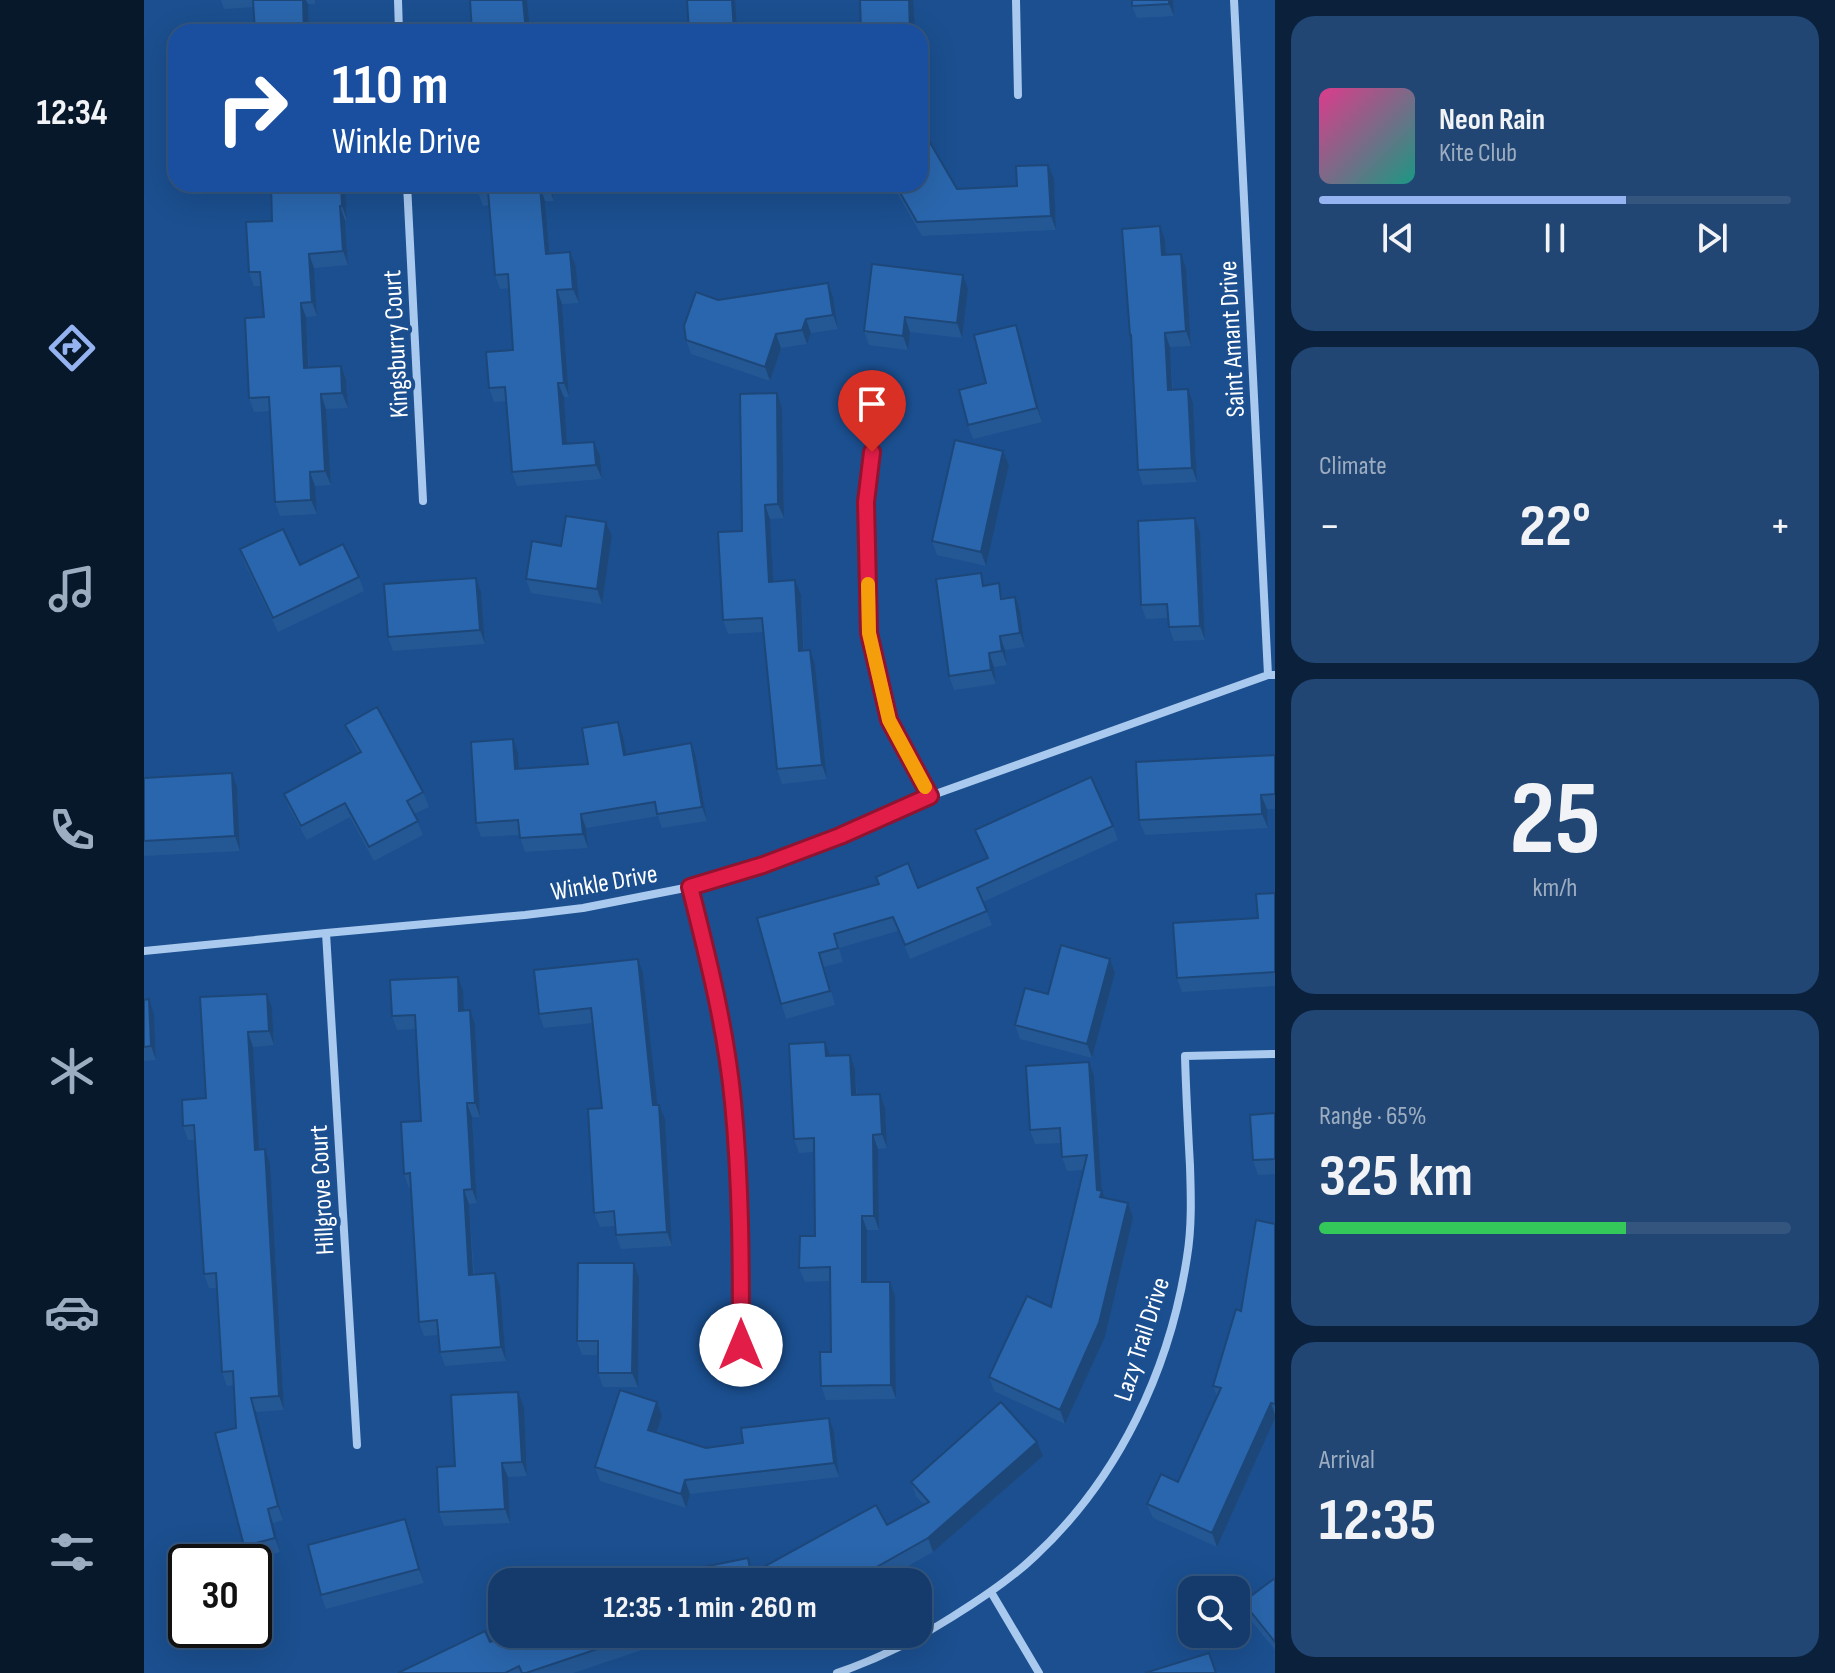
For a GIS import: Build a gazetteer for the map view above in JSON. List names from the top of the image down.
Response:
{
  "streets": {
    "street": [
      "Saint Amant Drive",
      "Kingsburry Court",
      "Winkle Drive",
      "Hillgrove Court",
      "Lazy Trail Drive"
    ]
  },
  "crossings": [
    ["Saint Amant Drive", "Winkle Drive"],
    ["Winkle Drive", "Hillgrove Court"]
  ],
  "page": {
    "tabs": "12:34",
    "turn": ["110 m", "Winkle Drive"],
    "song": ["Neon Rain", "Kite Club"],
    "tile": [
      "Climate",
      ["25", "km/h"],
      ["Range · 65%", "325 km"],
      ["Arrival", "12:35"]
    ],
    "heat": ["−", "22°", "+"],
    "limit": "30",
    "trip": "12:35 · 1 min · 260 m"
  }
}
